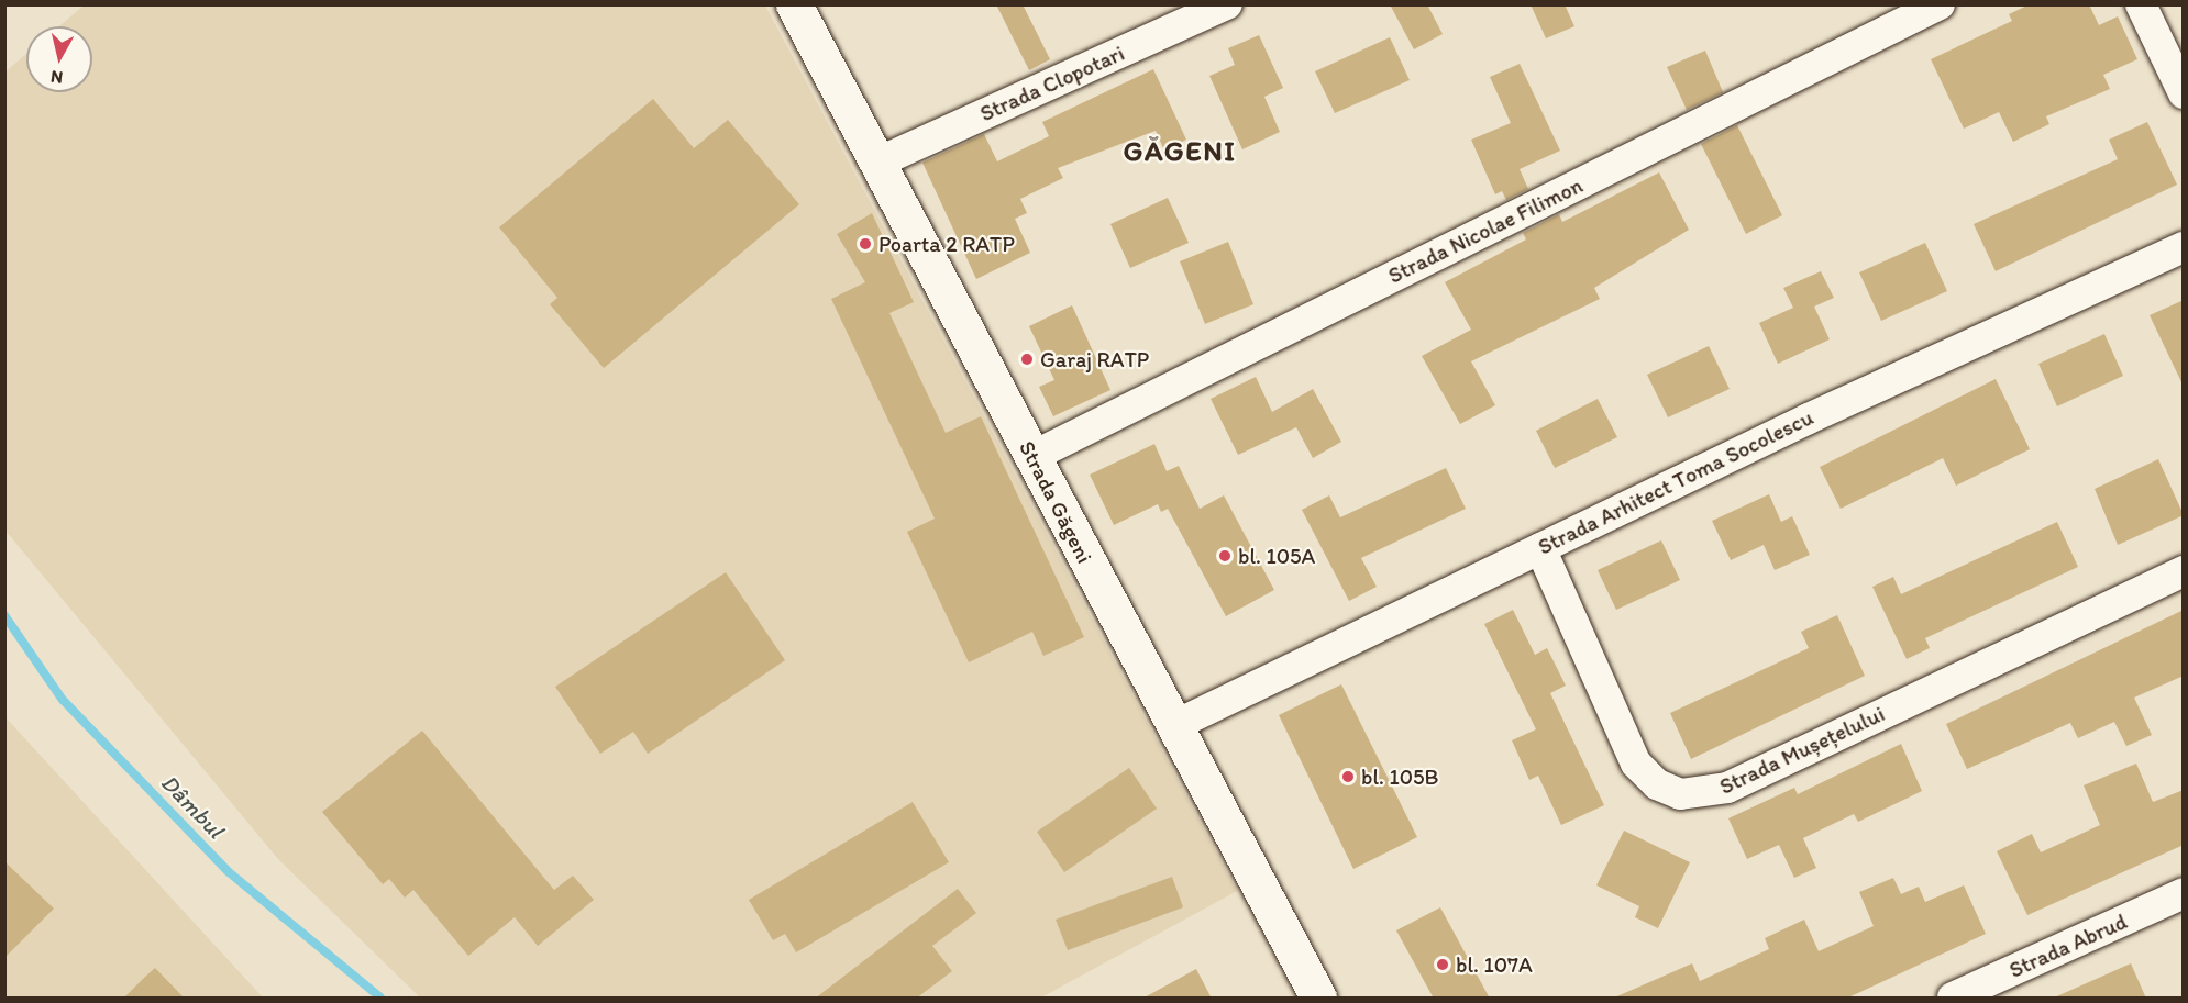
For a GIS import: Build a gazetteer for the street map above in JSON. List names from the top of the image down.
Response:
{
  "streets": {
    "main road": ["Strada Găgeni"],
    "street": [
      "Strada Clopotari",
      "Strada Nicolae Filimon",
      "Strada Arhitect Toma Socolescu",
      "Strada Mușețelului",
      "Strada Abrud"
    ]
  },
  "crossings": [
    ["Strada Clopotari", "Strada Găgeni"],
    ["Strada Nicolae Filimon", "Strada Găgeni"],
    ["Strada Arhitect Toma Socolescu", "Strada Găgeni"],
    ["Strada Arhitect Toma Socolescu", "Strada Mușețelului"]
  ],
  "districts": ["GĂGENI"],
  "water": ["Dâmbul"],
  "places": [
    "Poarta 2 RATP",
    "Garaj RATP",
    "bl. 105A",
    "bl. 105B",
    "bl. 107A"
  ],
  "north": "bottom"
}
